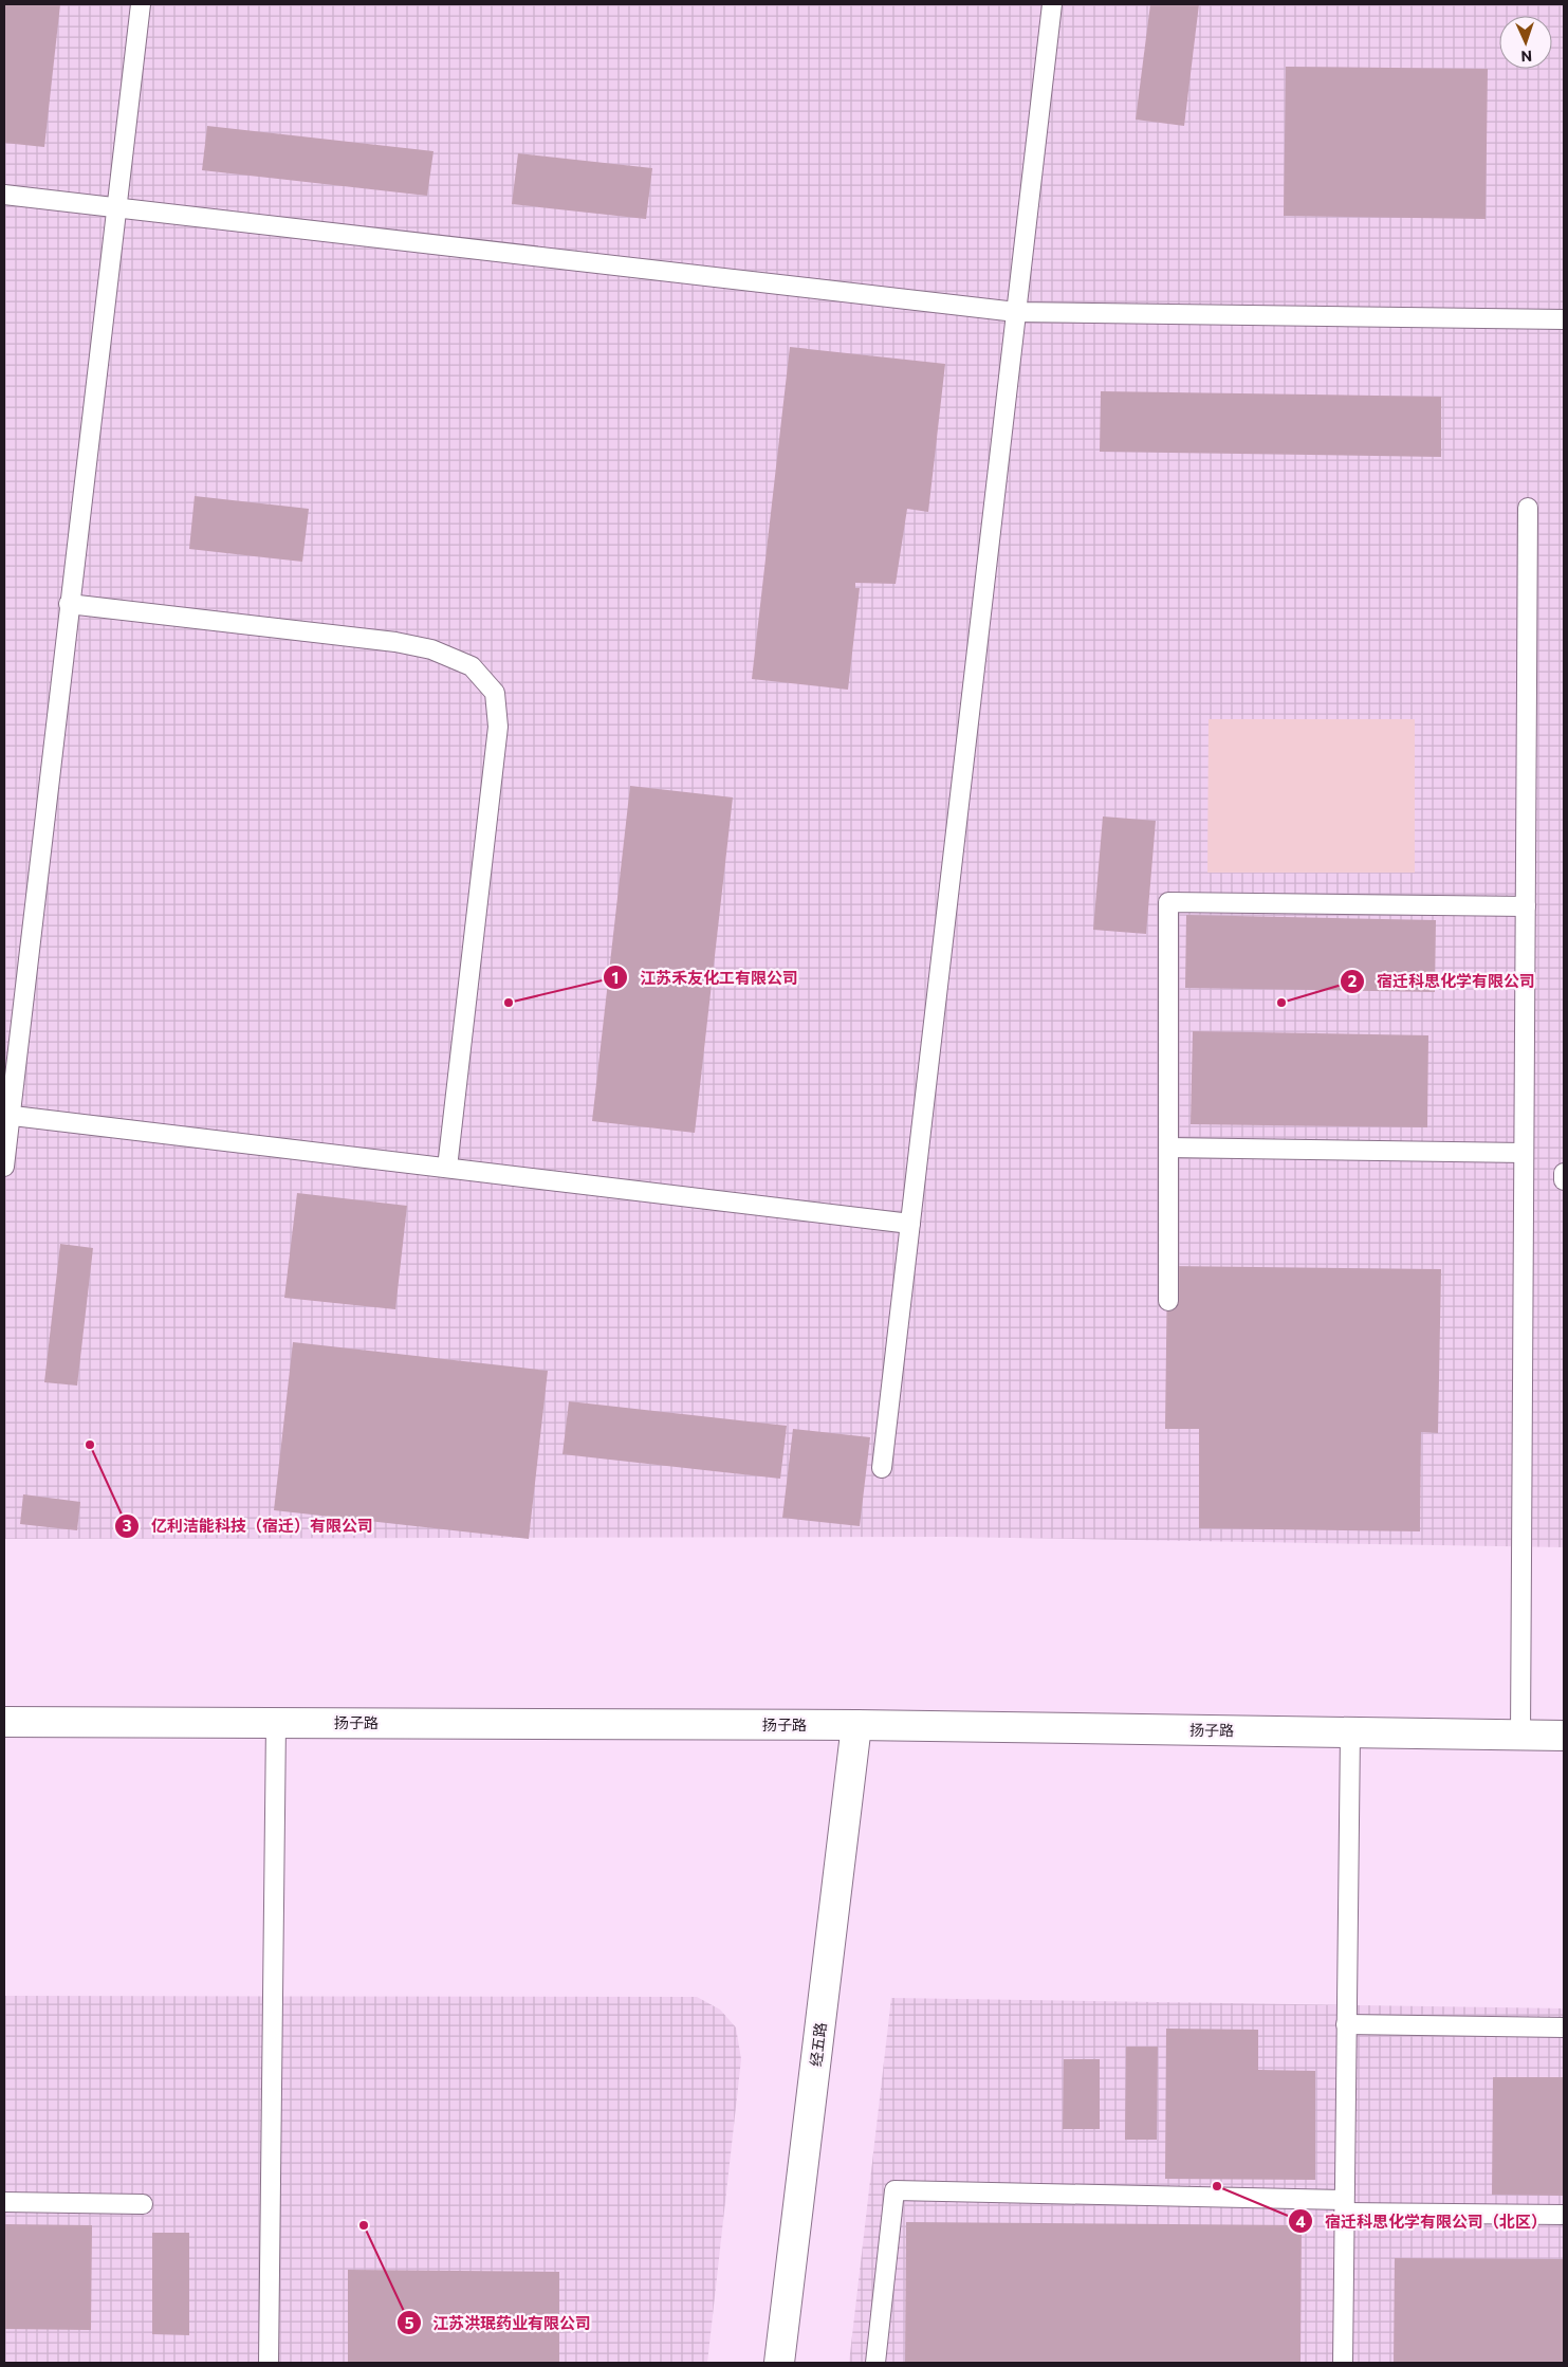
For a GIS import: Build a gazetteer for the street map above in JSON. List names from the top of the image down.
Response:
{
  "streets": {
    "street": ["扬子路", "经五路"]
  },
  "crossings": [
    ["扬子路", "经五路"]
  ],
  "places": [
    "江苏禾友化工有限公司",
    "宿迁科思化学有限公司",
    "亿利洁能科技（宿迁）有限公司",
    "宿迁科思化学有限公司（北区）",
    "江苏洪珉药业有限公司"
  ],
  "north": "bottom"
}
